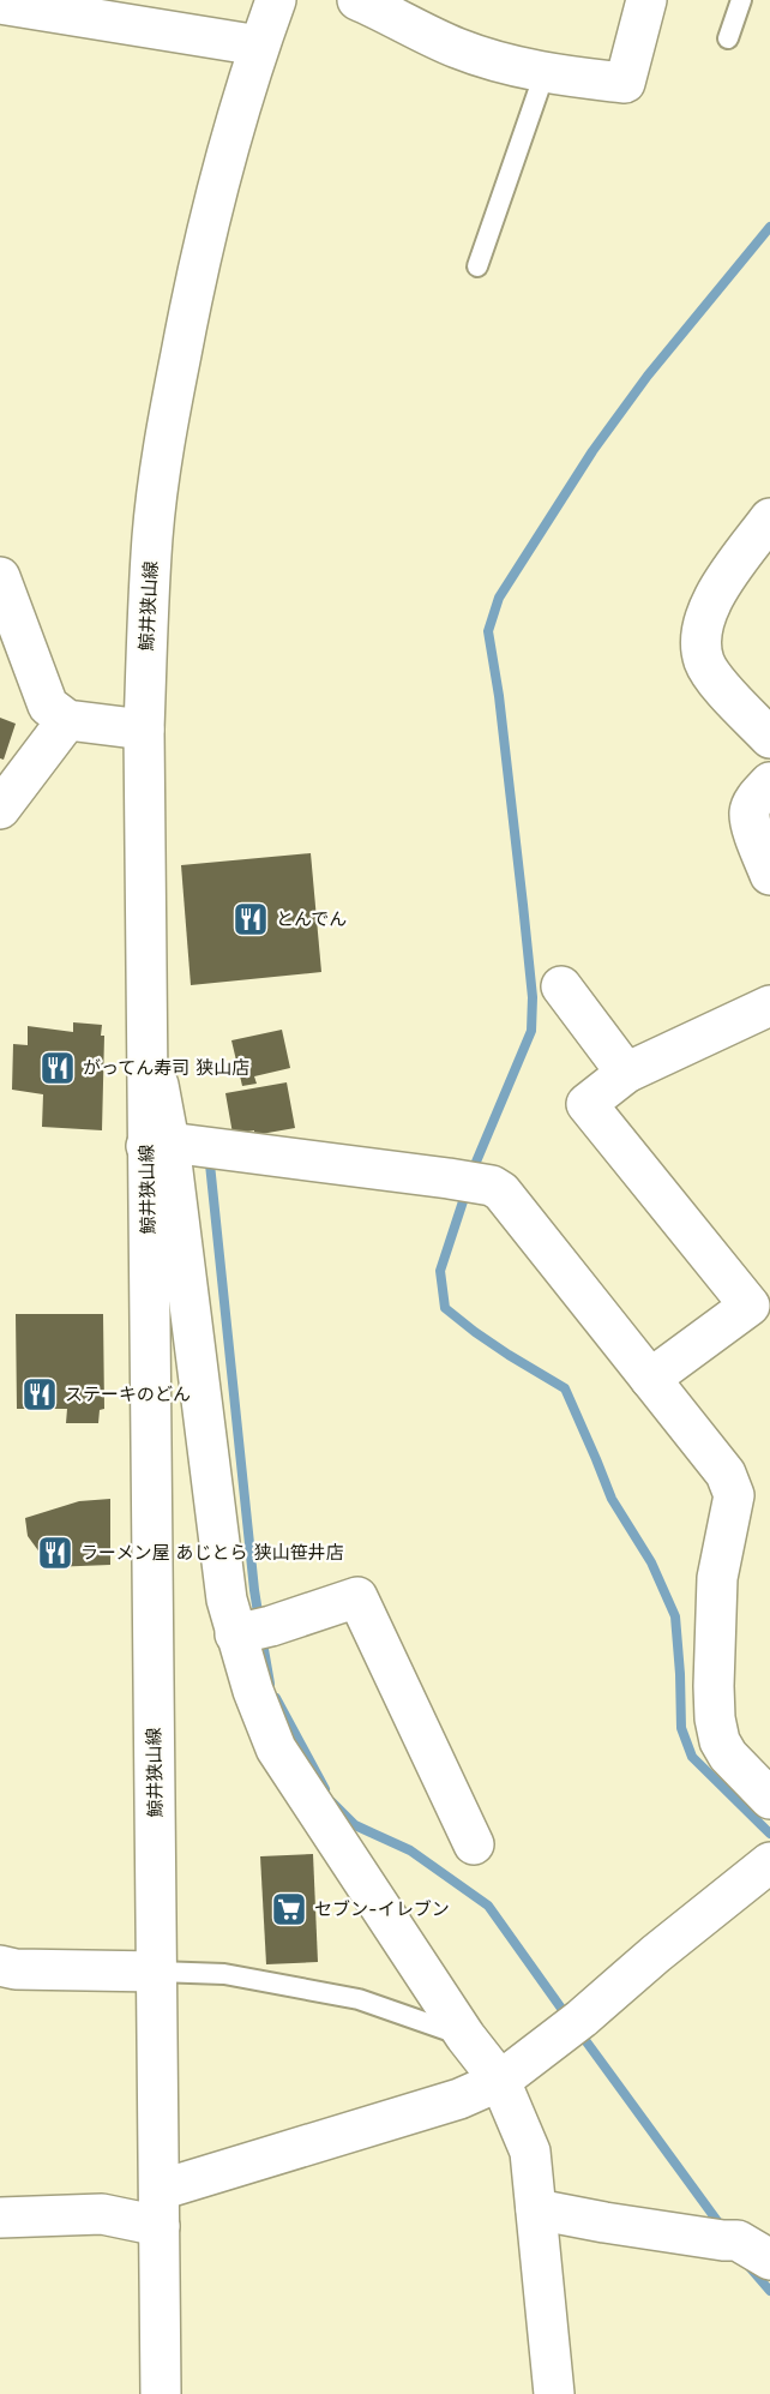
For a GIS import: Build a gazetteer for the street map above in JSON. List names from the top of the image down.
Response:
{
  "streets": {
    "street": ["鯨井狭山線"]
  },
  "places": {
    "restaurant": [
      "とんでん",
      "がってん寿司 狭山店",
      "ステーキのどん",
      "ラーメン屋 あじとら 狭山笹井店"
    ],
    "supermarket": ["セブン-イレブン"]
  }
}
